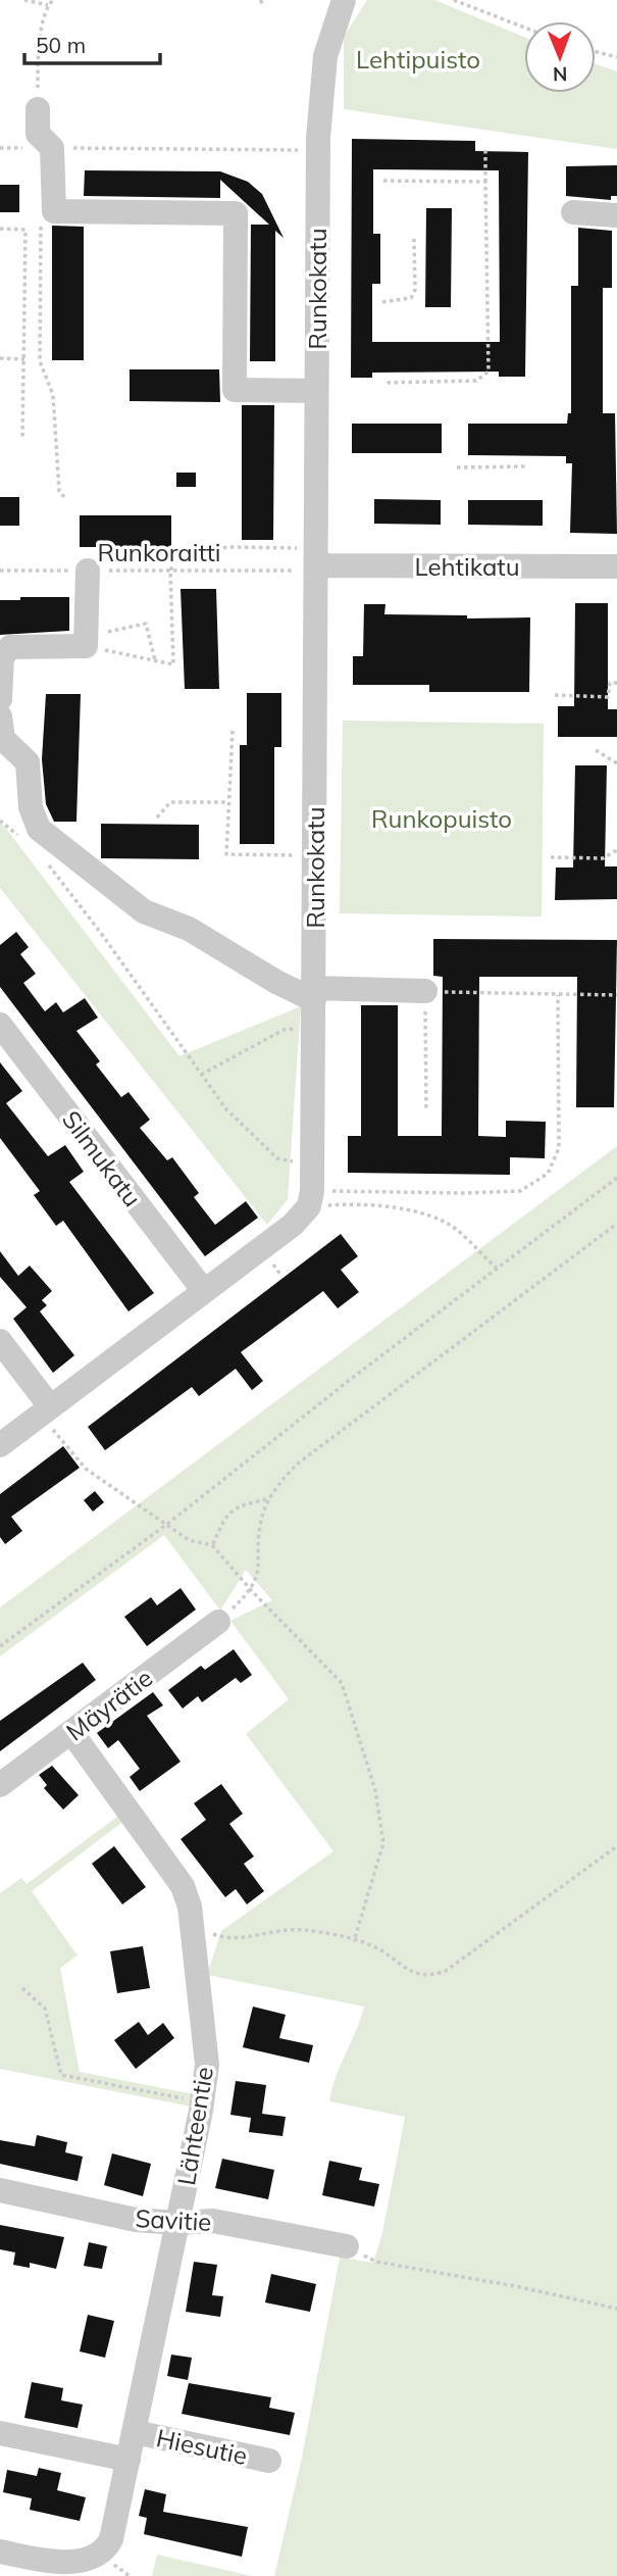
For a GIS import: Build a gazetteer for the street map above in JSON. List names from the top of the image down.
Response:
{
  "streets": {
    "street": [
      "Runkokatu",
      "Lehtikatu",
      "Silmukatu",
      "Mäyrätie",
      "Lähteentie",
      "Savitie",
      "Hiesutie"
    ],
    "path": ["Runkoraitti"]
  },
  "crossings": [
    ["Runkokatu", "Runkoraitti"],
    ["Runkokatu", "Lehtikatu"],
    ["Runkoraitti", "Lehtikatu"],
    ["Mäyrätie", "Lähteentie"],
    ["Lähteentie", "Savitie"],
    ["Lähteentie", "Hiesutie"]
  ],
  "parks": ["Lehtipuisto", "Runkopuisto"],
  "scale_bar": "50 m",
  "north": "bottom"
}
